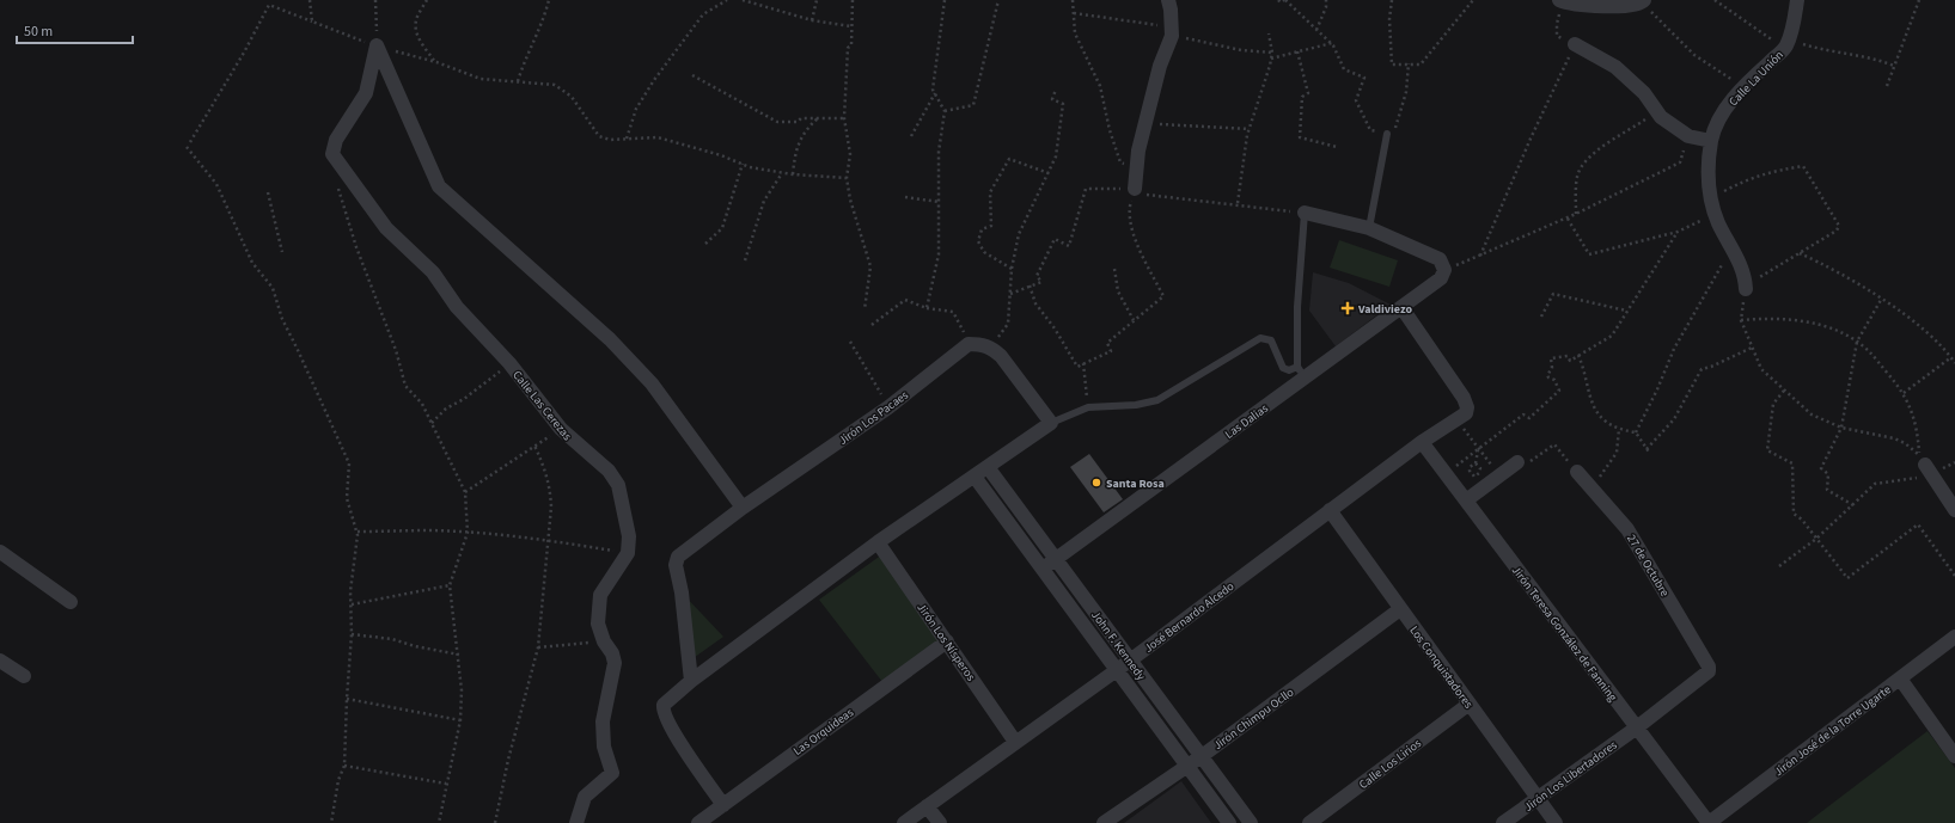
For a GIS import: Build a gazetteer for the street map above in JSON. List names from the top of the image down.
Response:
{
  "streets": {
    "street": [
      "Calle La Unión",
      "Calle Las Cerezas",
      "Jirón Los Pacaes",
      "Las Dalias",
      "27 de Octubre",
      "José Bernardo Alcedo",
      "Jirón Teresa González de Fanning",
      "Jirón Los Nísperos",
      "John F. Kennedy",
      "Los Conquistadores",
      "Jirón Chimpu Ocllo",
      "Jirón José de la Torre Ugarte",
      "Las Orquideas",
      "Calle Los Lirios",
      "Jirón Los Libertadores"
    ]
  },
  "crossings": [
    ["Las Dalias", "José Bernardo Alcedo"],
    ["Las Dalias", "John F. Kennedy"],
    ["27 de Octubre", "Jirón Los Libertadores"],
    ["José Bernardo Alcedo", "Jirón Teresa González de Fanning"],
    ["José Bernardo Alcedo", "Jirón Los Nísperos"],
    ["José Bernardo Alcedo", "John F. Kennedy"],
    ["José Bernardo Alcedo", "Los Conquistadores"],
    ["Jirón Teresa González de Fanning", "Jirón José de la Torre Ugarte"],
    ["Jirón Teresa González de Fanning", "Jirón Los Libertadores"],
    ["Jirón Los Nísperos", "Las Orquideas"],
    ["John F. Kennedy", "Jirón Chimpu Ocllo"],
    ["Los Conquistadores", "Jirón Chimpu Ocllo"],
    ["Los Conquistadores", "Calle Los Lirios"],
    ["Los Conquistadores", "Jirón Los Libertadores"]
  ],
  "places": {
    "health": ["Valdiviezo"],
    "other": ["Santa Rosa"]
  },
  "scale_bar": "50 m"
}
